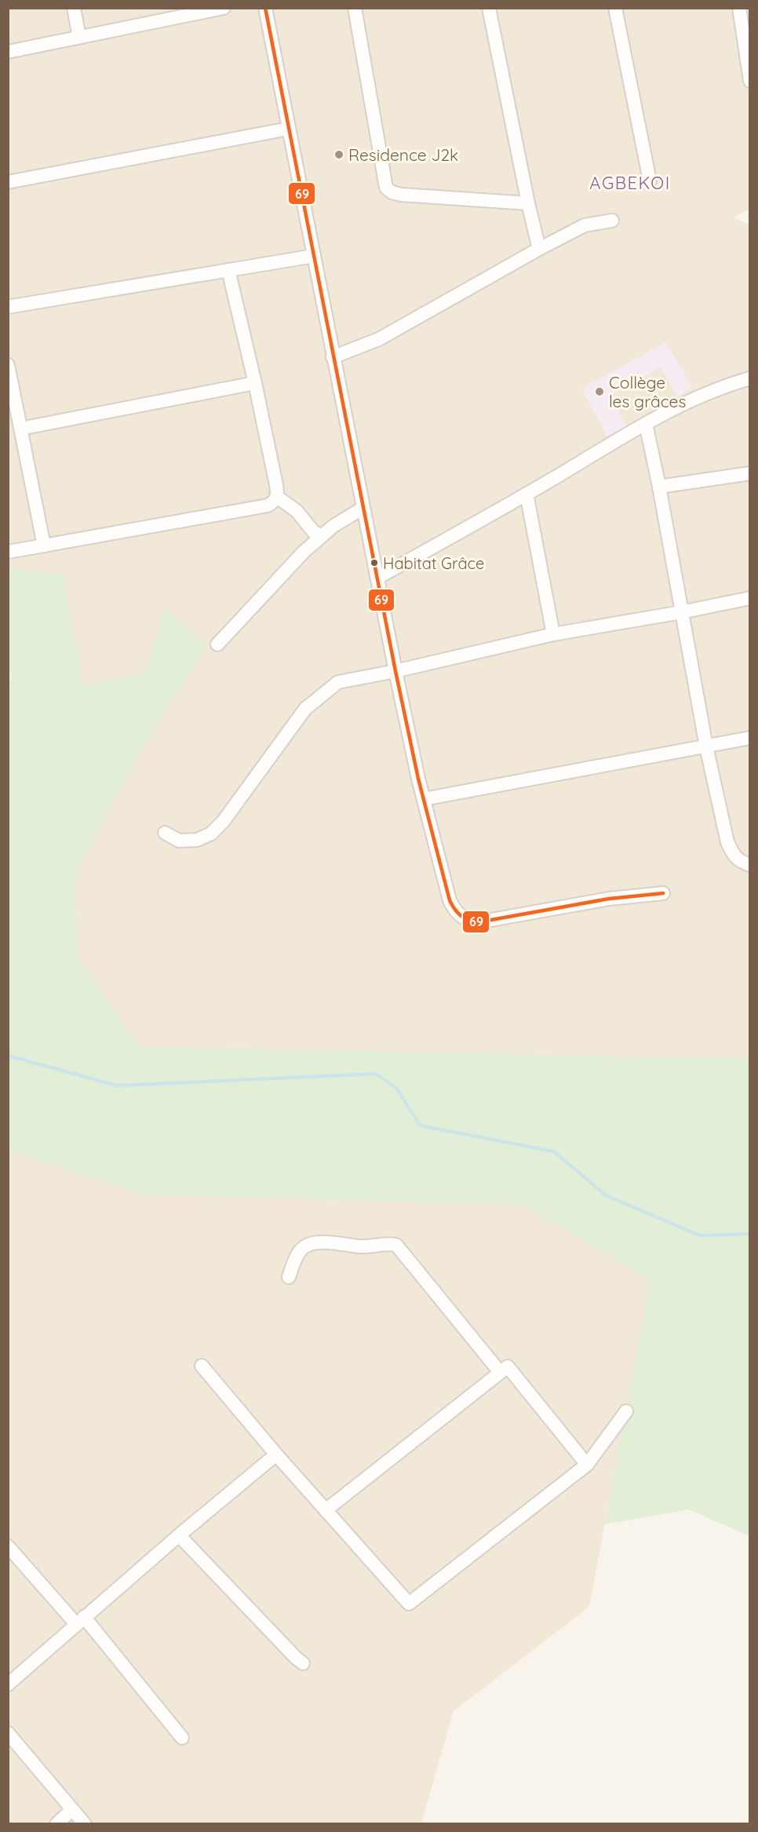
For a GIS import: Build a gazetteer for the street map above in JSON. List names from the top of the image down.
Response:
{
  "districts": ["AGBEKOI"],
  "places": ["Residence J2k", "Collège les grâces", "Habitat Grâce"],
  "lines": ["transit line 69"]
}
